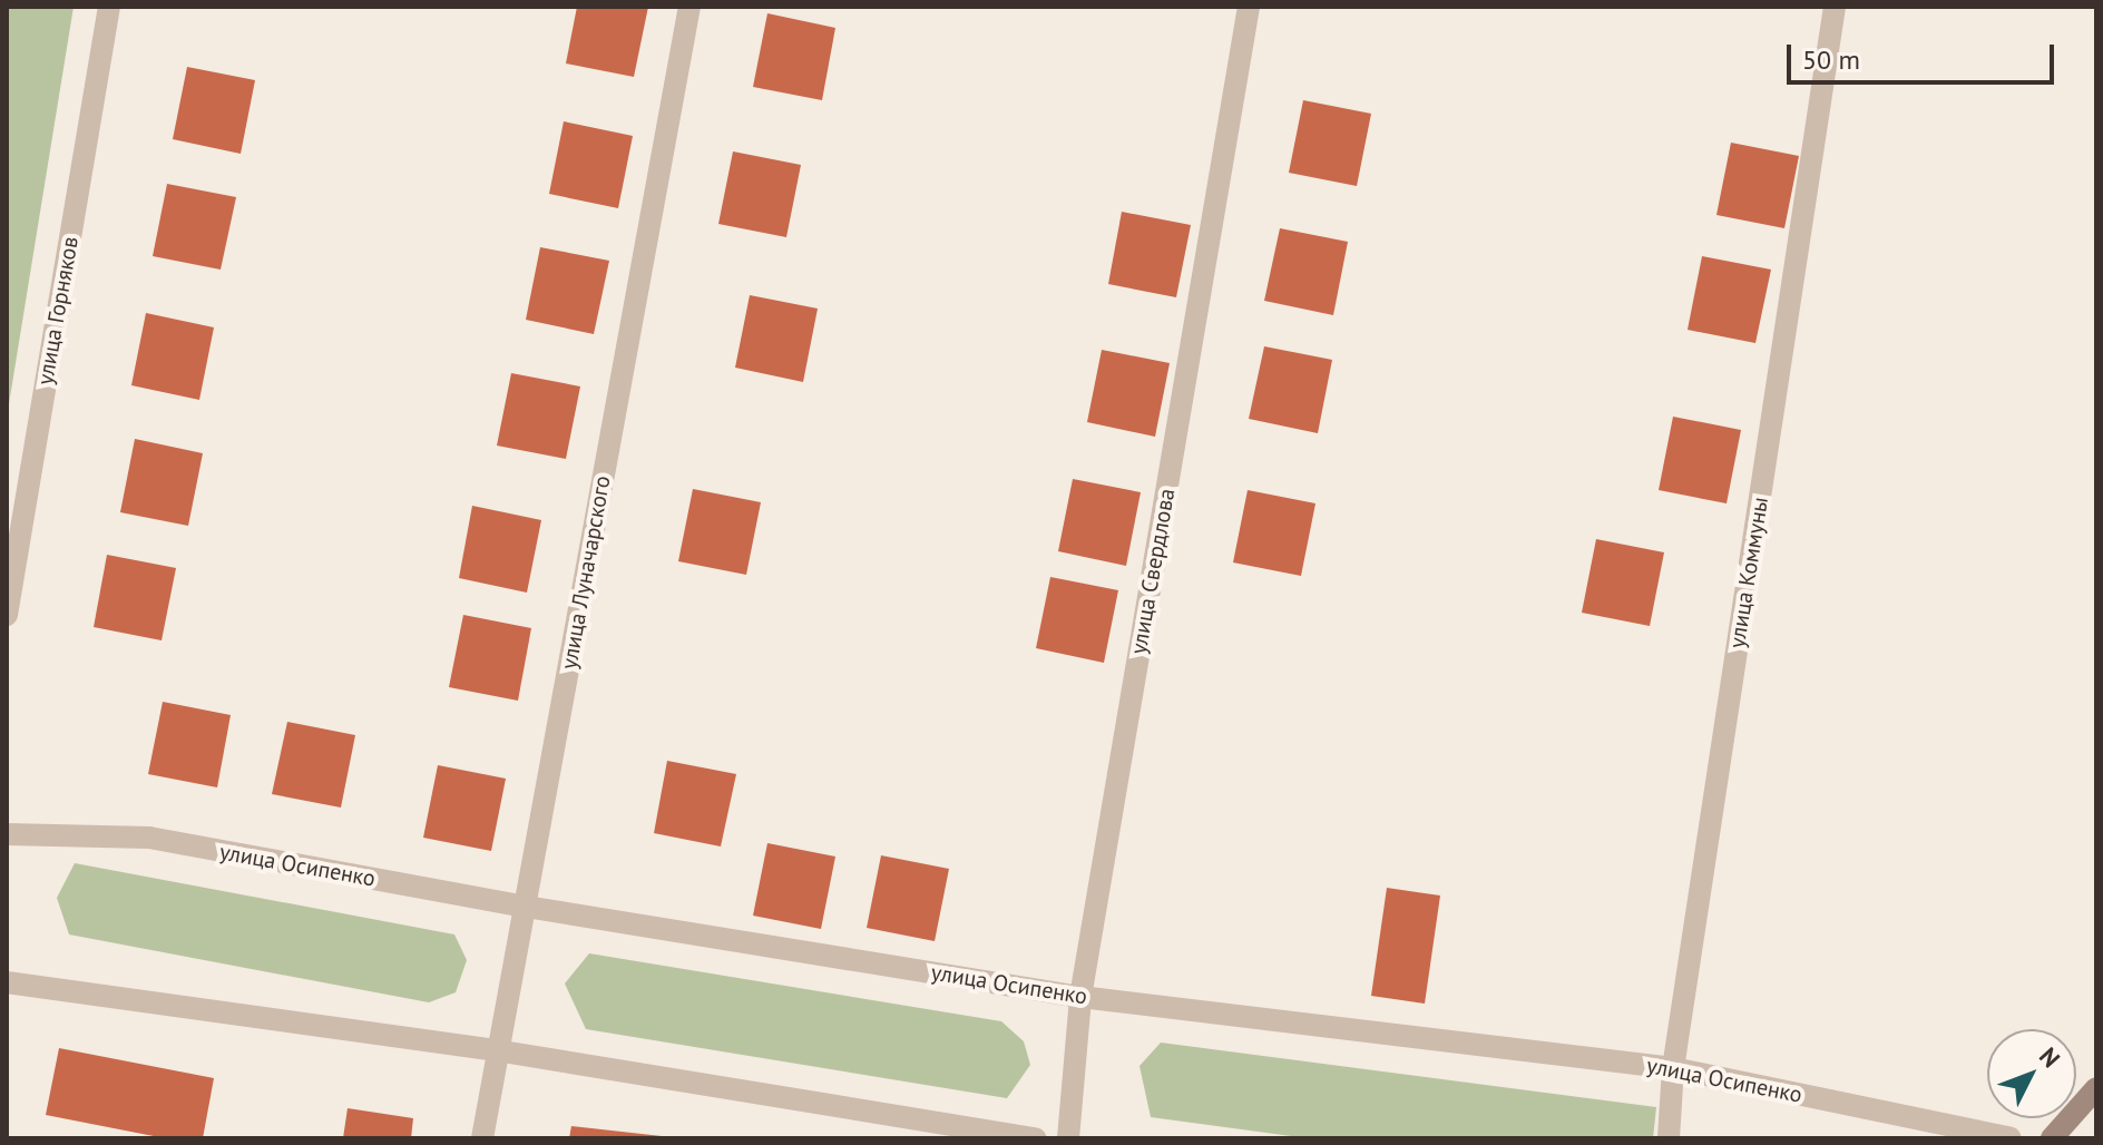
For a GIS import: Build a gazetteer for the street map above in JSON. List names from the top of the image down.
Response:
{
  "streets": {
    "street": [
      "улица Горняков",
      "улица Свердлова",
      "улица Луначарского",
      "улица Коммуны",
      "улица Осипенко"
    ]
  },
  "crossings": [
    ["улица Свердлова", "улица Осипенко"],
    ["улица Луначарского", "улица Осипенко"],
    ["улица Коммуны", "улица Осипенко"]
  ],
  "scale_bar": "50 m",
  "north": "top right"
}
